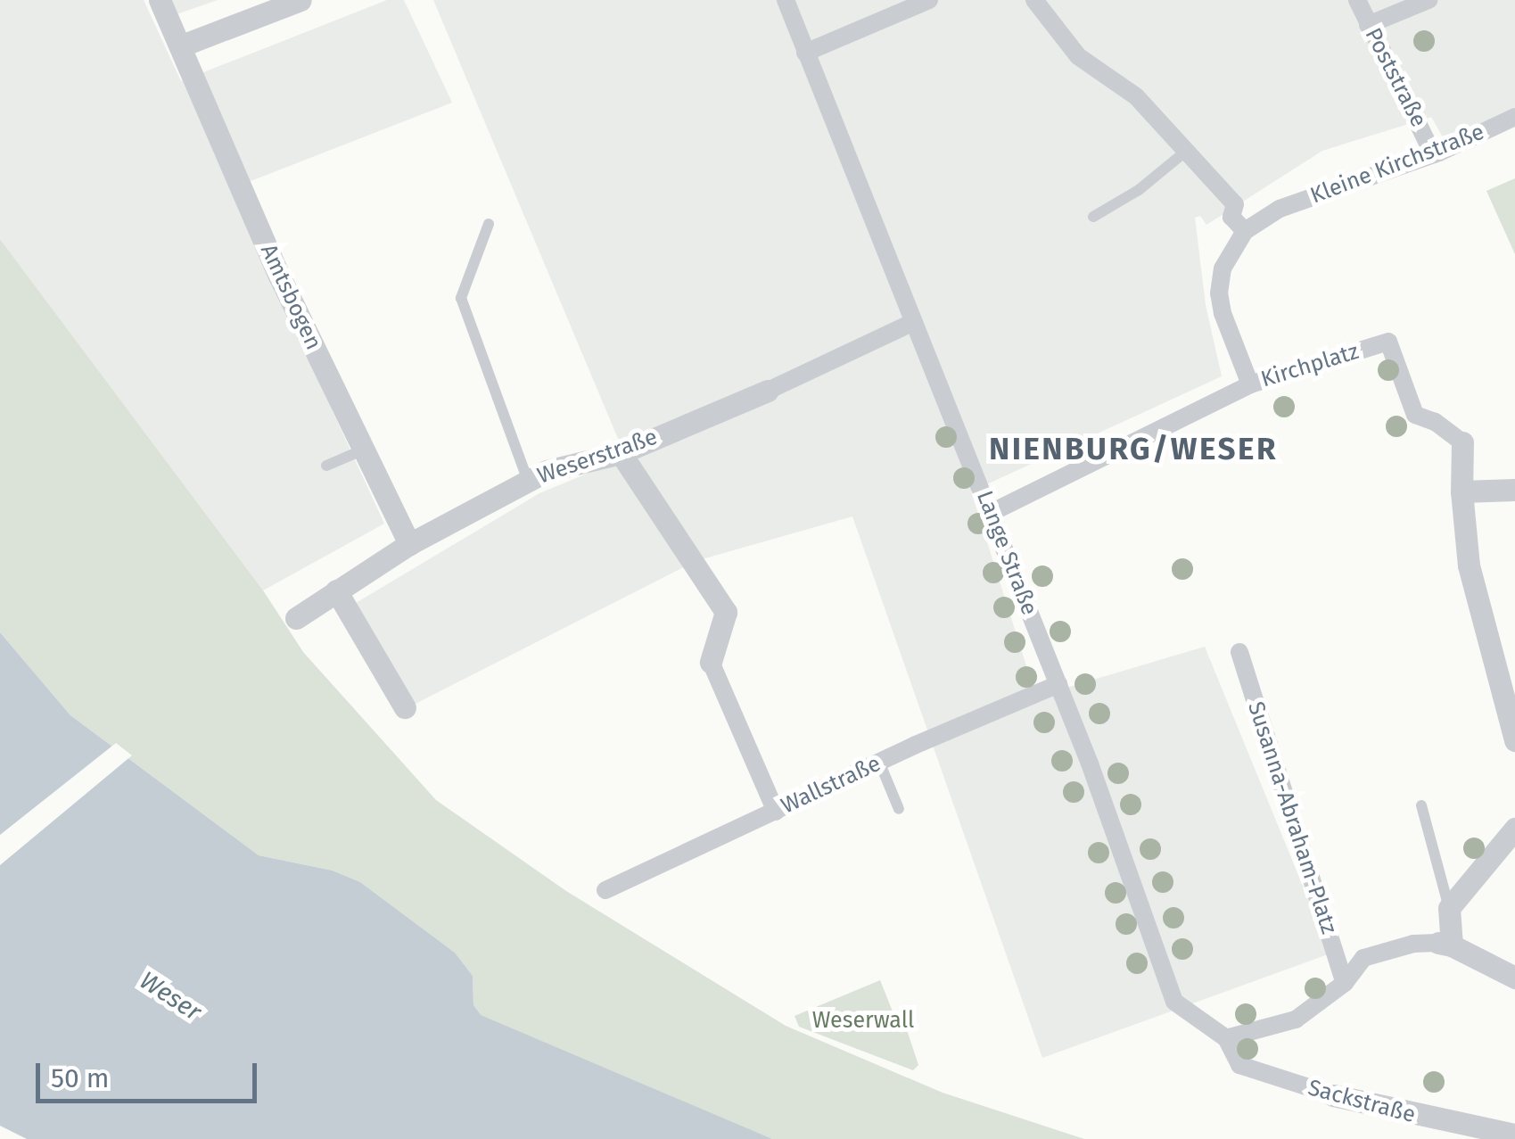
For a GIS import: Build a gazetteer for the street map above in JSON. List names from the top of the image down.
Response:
{
  "streets": {
    "street": [
      "Poststraße",
      "Kleine Kirchstraße",
      "Amtsbogen",
      "Kirchplatz",
      "Weserstraße",
      "Lange Straße",
      "Wallstraße",
      "Susanna-Abraham-Platz",
      "Sackstraße"
    ]
  },
  "crossings": [
    ["Poststraße", "Kleine Kirchstraße"],
    ["Kleine Kirchstraße", "Kirchplatz"],
    ["Amtsbogen", "Weserstraße"],
    ["Weserstraße", "Lange Straße"],
    ["Lange Straße", "Wallstraße"],
    ["Lange Straße", "Sackstraße"]
  ],
  "districts": ["NIENBURG/WESER"],
  "water": ["Weser"],
  "parks": ["Weserwall"],
  "scale_bar": "50 m"
}
